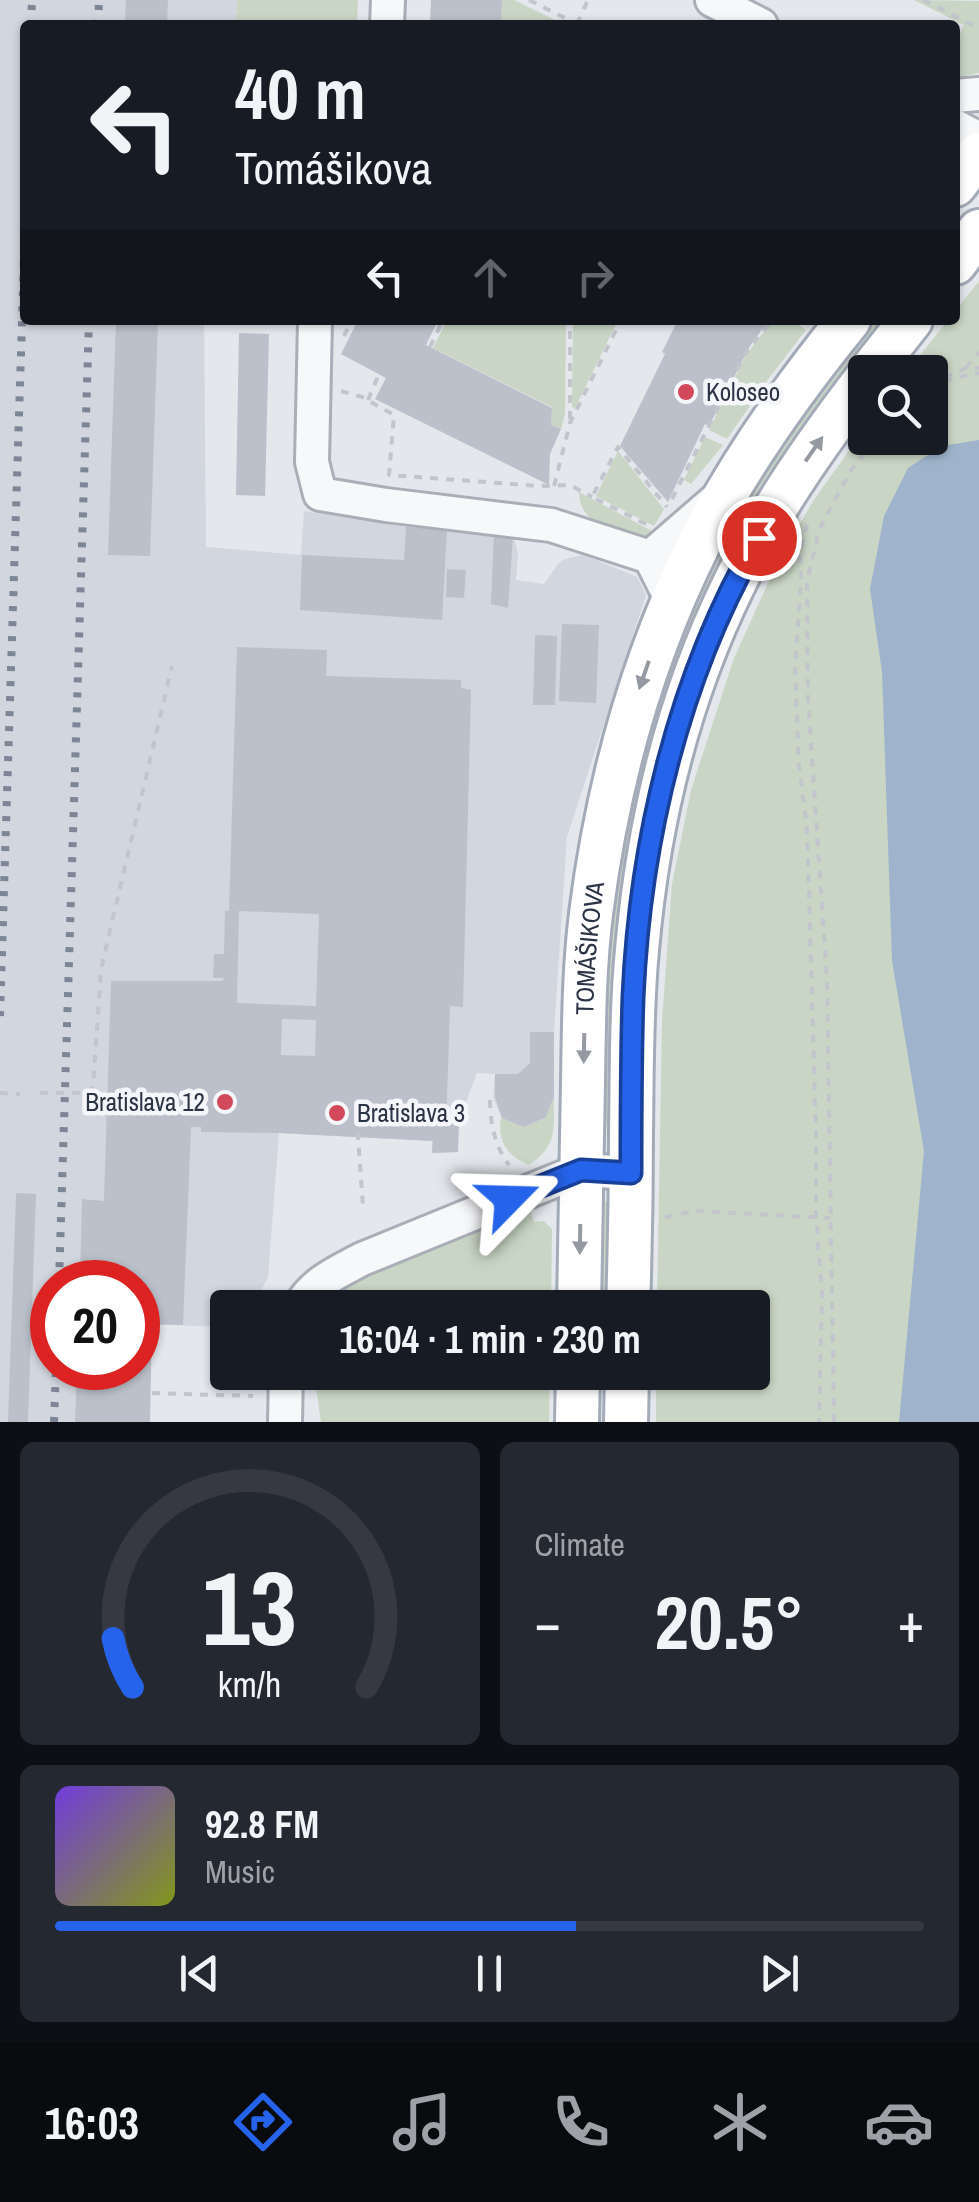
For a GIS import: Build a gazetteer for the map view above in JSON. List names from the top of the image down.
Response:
{
  "streets": {
    "main road": ["TOMÁŠIKOVA"]
  },
  "places": ["Koloseo", "Bratislava 12", "Bratislava 3"],
  "page": {
    "turn": ["40 m", "Tomášikova"],
    "limit": "20",
    "trip": "16:04 · 1 min · 230 m",
    "tile": "Climate",
    "heat": ["−", "20.5°", "+"],
    "song": ["92.8 FM", "Music"],
    "tabs": "16:03",
    "gauge": ["13", "km/h"]
  }
}
